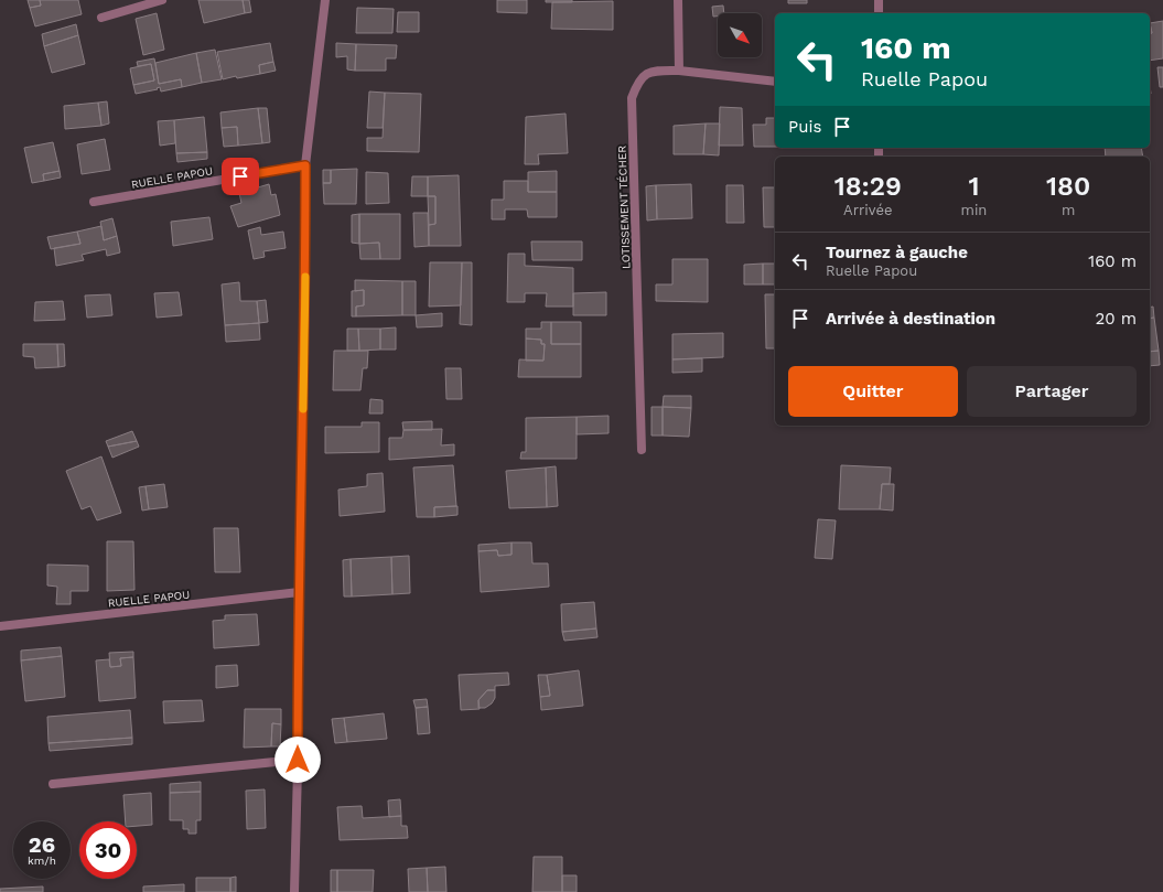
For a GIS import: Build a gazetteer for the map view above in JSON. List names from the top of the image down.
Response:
{
  "streets": {
    "street": ["RUELLE PAPOU", "LOTISSEMENT TÉCHER"]
  },
  "north": "bottom right",
  "page": {
    "turn": ["160 m", "Ruelle Papou"],
    "then": "Puis",
    "eta": [
      "18:29",
      "Arrivée",
      "1",
      "min",
      "180",
      "m"
    ],
    "list": [
      {
        "name": "Tournez à gauche",
        "note": "Ruelle Papou",
        "value": "160 m"
      },
      {
        "name": "Arrivée à destination",
        "value": "20 m"
      }
    ],
    "buttons": ["Quitter", "Partager"],
    "speed": "26 km/h",
    "limit": "30"
  }
}
